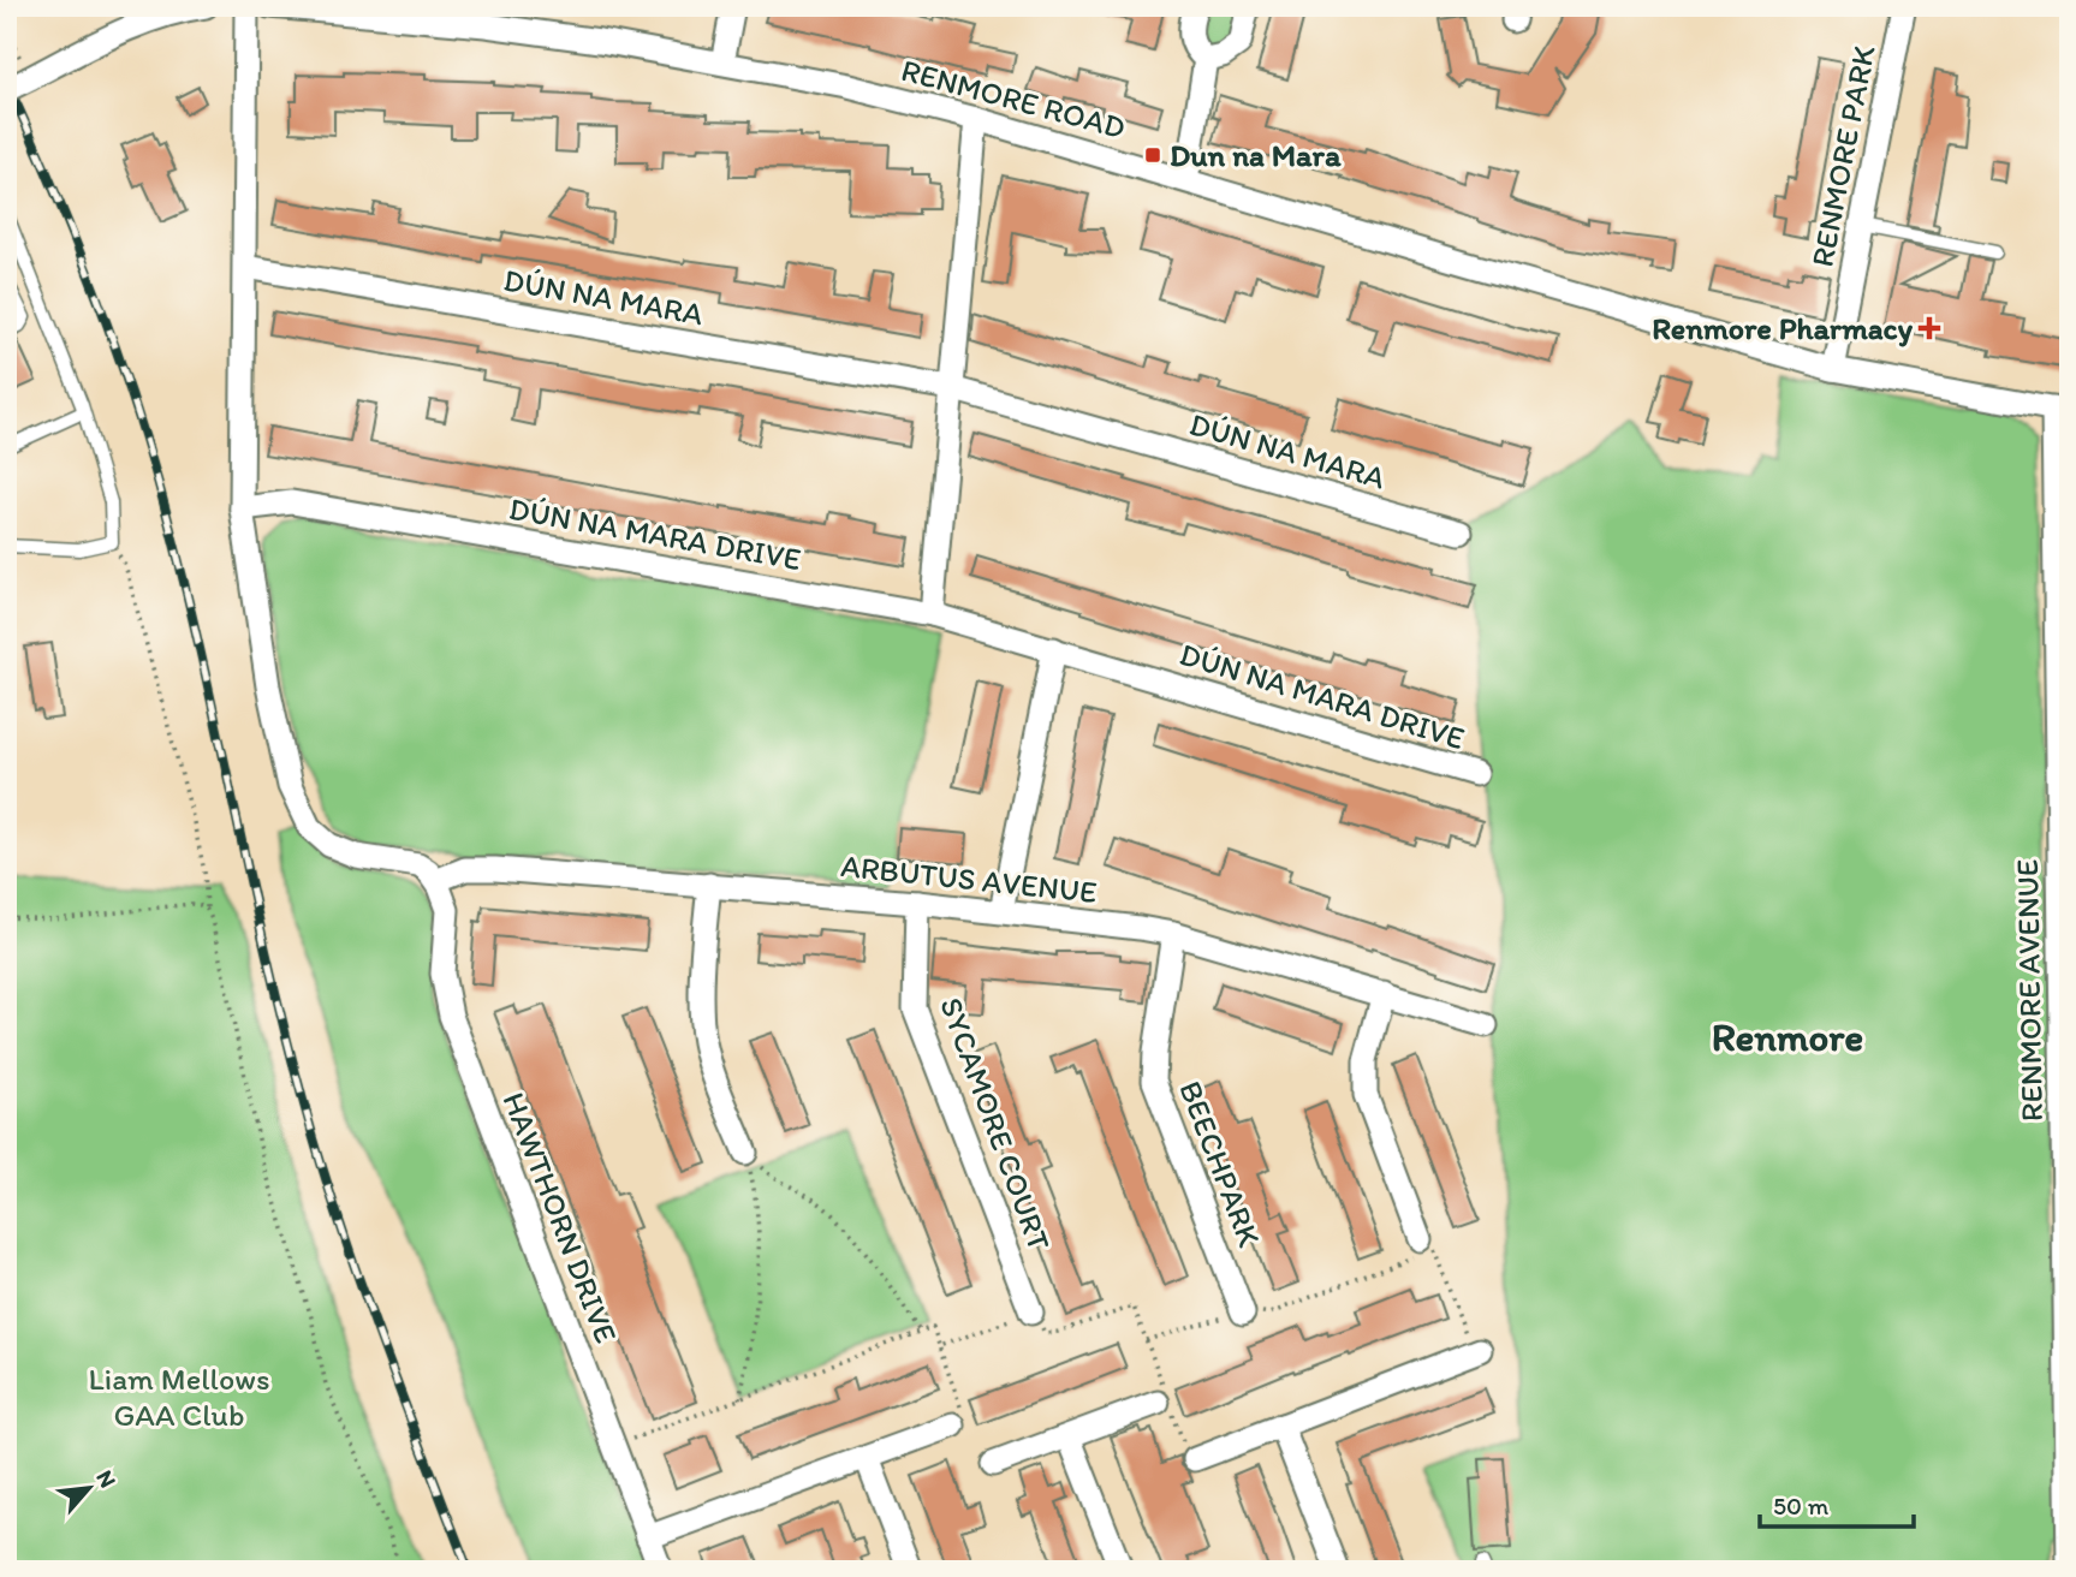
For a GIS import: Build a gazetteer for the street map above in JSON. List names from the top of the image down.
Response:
{
  "streets": {
    "street": [
      "RENMORE ROAD",
      "RENMORE PARK",
      "DÚN NA MARA",
      "DÚN NA MARA DRIVE",
      "ARBUTUS AVENUE",
      "RENMORE AVENUE",
      "SYCAMORE COURT",
      "BEECHPARK",
      "HAWTHORN DRIVE"
    ]
  },
  "crossings": [
    ["RENMORE ROAD", "RENMORE PARK"],
    ["RENMORE ROAD", "RENMORE AVENUE"],
    ["ARBUTUS AVENUE", "SYCAMORE COURT"],
    ["ARBUTUS AVENUE", "BEECHPARK"],
    ["ARBUTUS AVENUE", "HAWTHORN DRIVE"]
  ],
  "districts": ["Renmore"],
  "parks": ["Liam Mellows GAA Club"],
  "places": {
    "transit": ["Dun na Mara"],
    "health": ["Renmore Pharmacy"]
  },
  "scale_bar": "50 m",
  "north": "top right"
}
